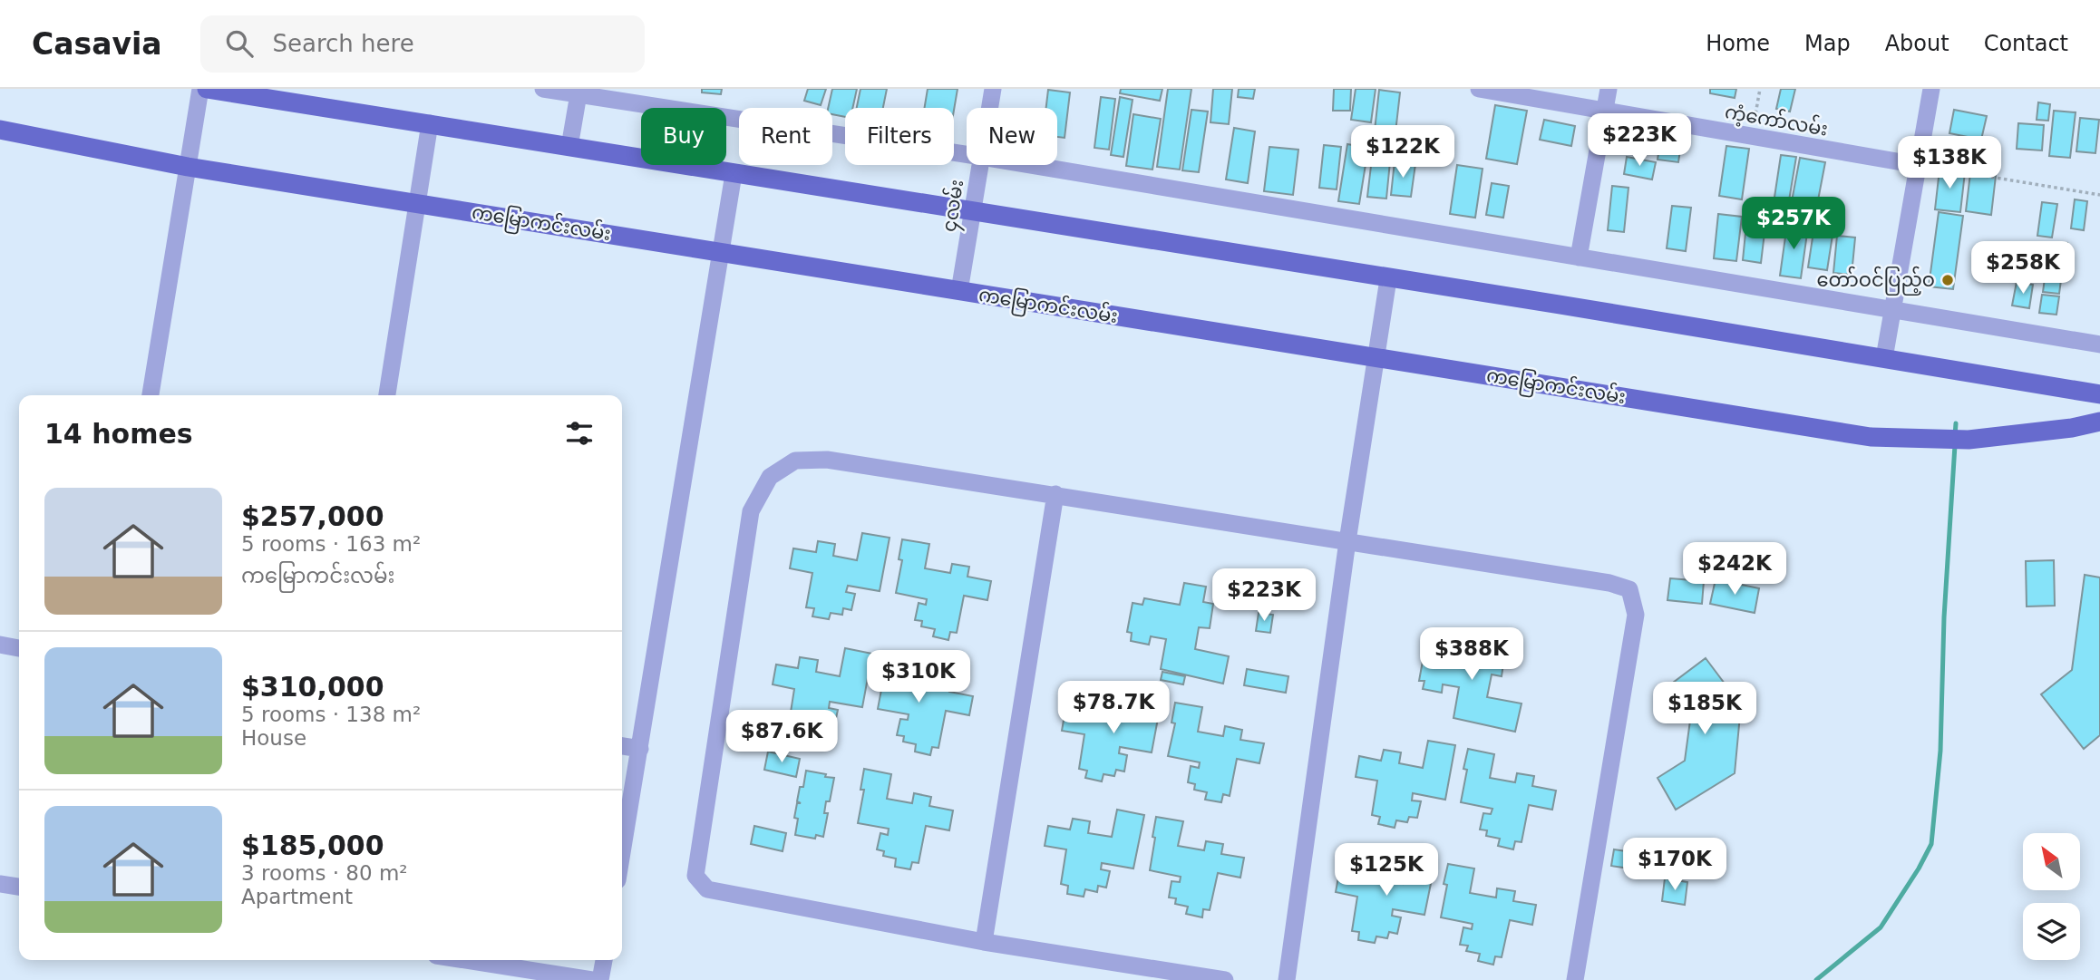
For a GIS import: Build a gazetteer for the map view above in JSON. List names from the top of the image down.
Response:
{
  "streets": {
    "main road": ["ကမြောကင်းလမ်း"],
    "street": ["ကံ့ကော်လမ်း", "၄လမ်း"]
  },
  "crossings": [
    ["၄လမ်း", "ကမြောကင်းလမ်း"]
  ],
  "places": ["တော်ဝင်ပြည့်ဝ"],
  "north": "top left",
  "page": {
    "header": "Casavia",
    "search": "Search here",
    "nav": [
      "Home",
      "Map",
      "About",
      "Contact"
    ],
    "chip": [
      "Buy",
      "Rent",
      "Filters",
      "New"
    ],
    "price": [
      "$223K",
      "$122K",
      "$138K",
      "$257K",
      "$258K",
      "$242K",
      "$223K",
      "$388K",
      "$310K",
      "$78.7K",
      "$185K",
      "$87.6K",
      "$170K",
      "$125K"
    ],
    "heading": "14 homes",
    "list": [
      {
        "name": "$257,000",
        "note": "5 rooms · 163 m² · ကမြောကင်းလမ်း"
      },
      {
        "name": "$310,000",
        "note": "5 rooms · 138 m² · House"
      },
      {
        "name": "$185,000",
        "note": "3 rooms · 80 m² · Apartment"
      }
    ]
  }
}
